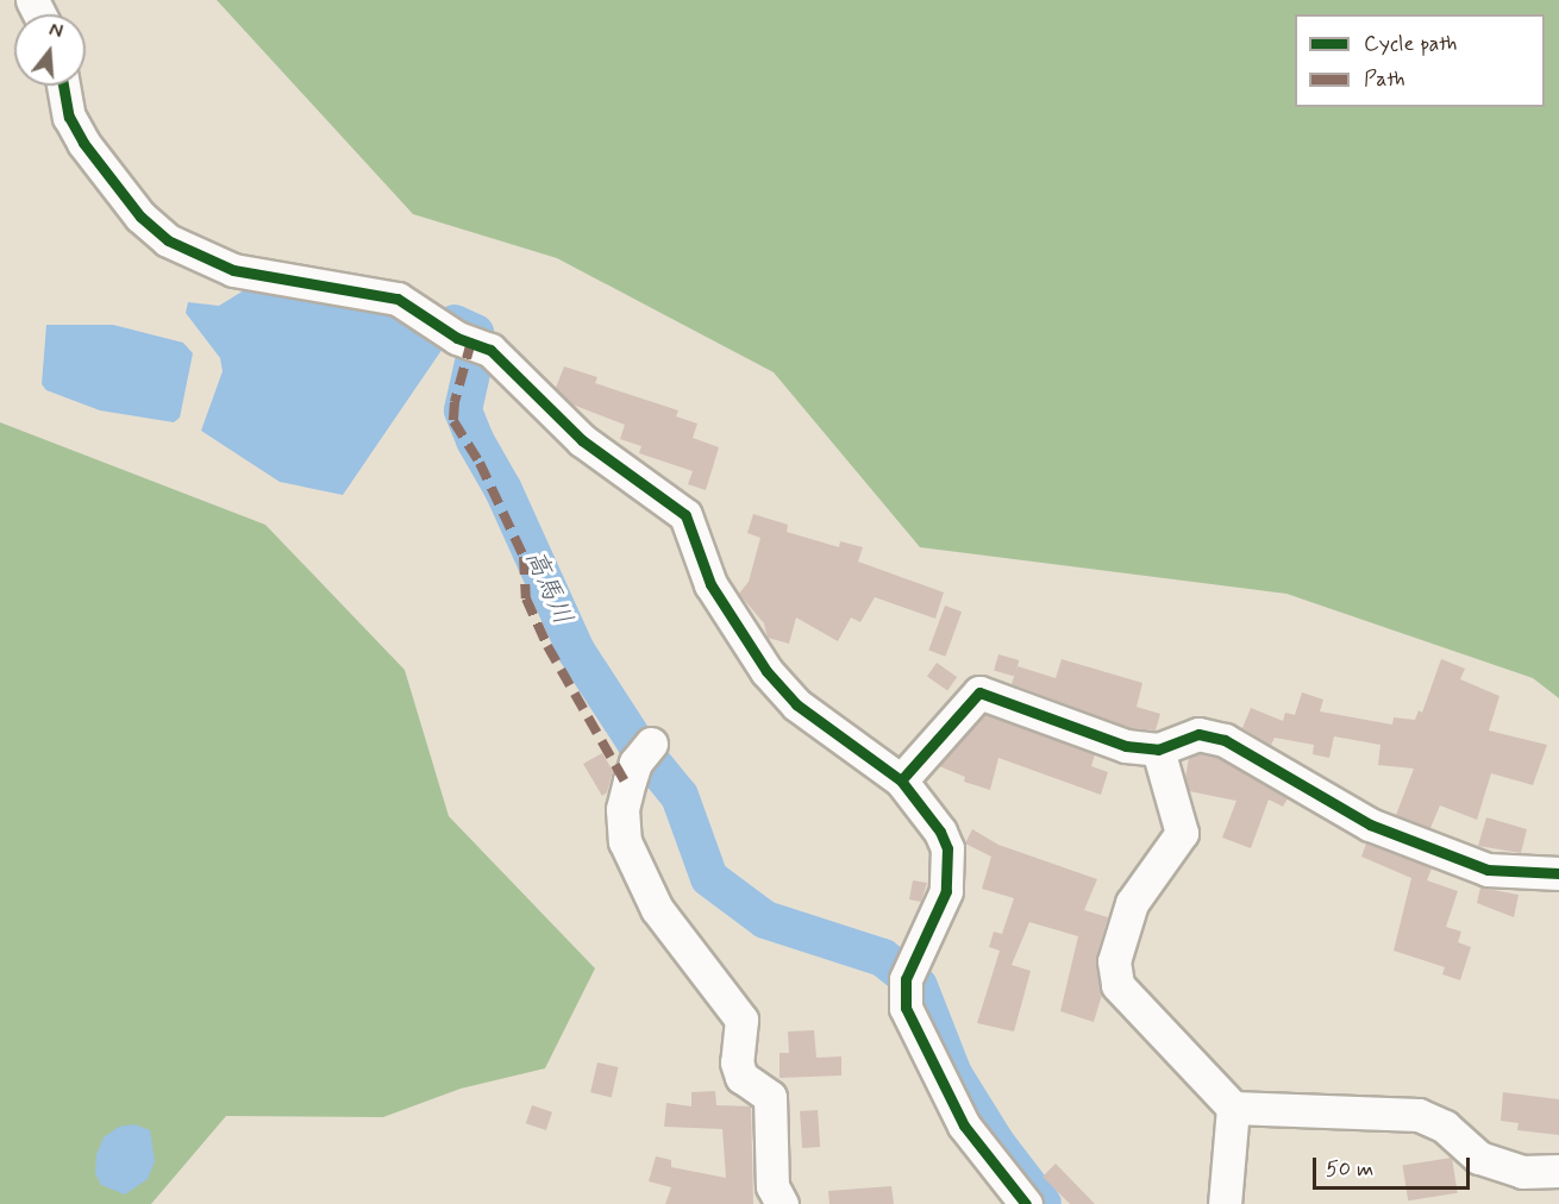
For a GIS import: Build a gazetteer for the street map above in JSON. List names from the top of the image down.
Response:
{
  "water": ["高馬川"],
  "legend": ["Cycle path", "Path"],
  "scale_bar": "50 m",
  "north": "top"
}
